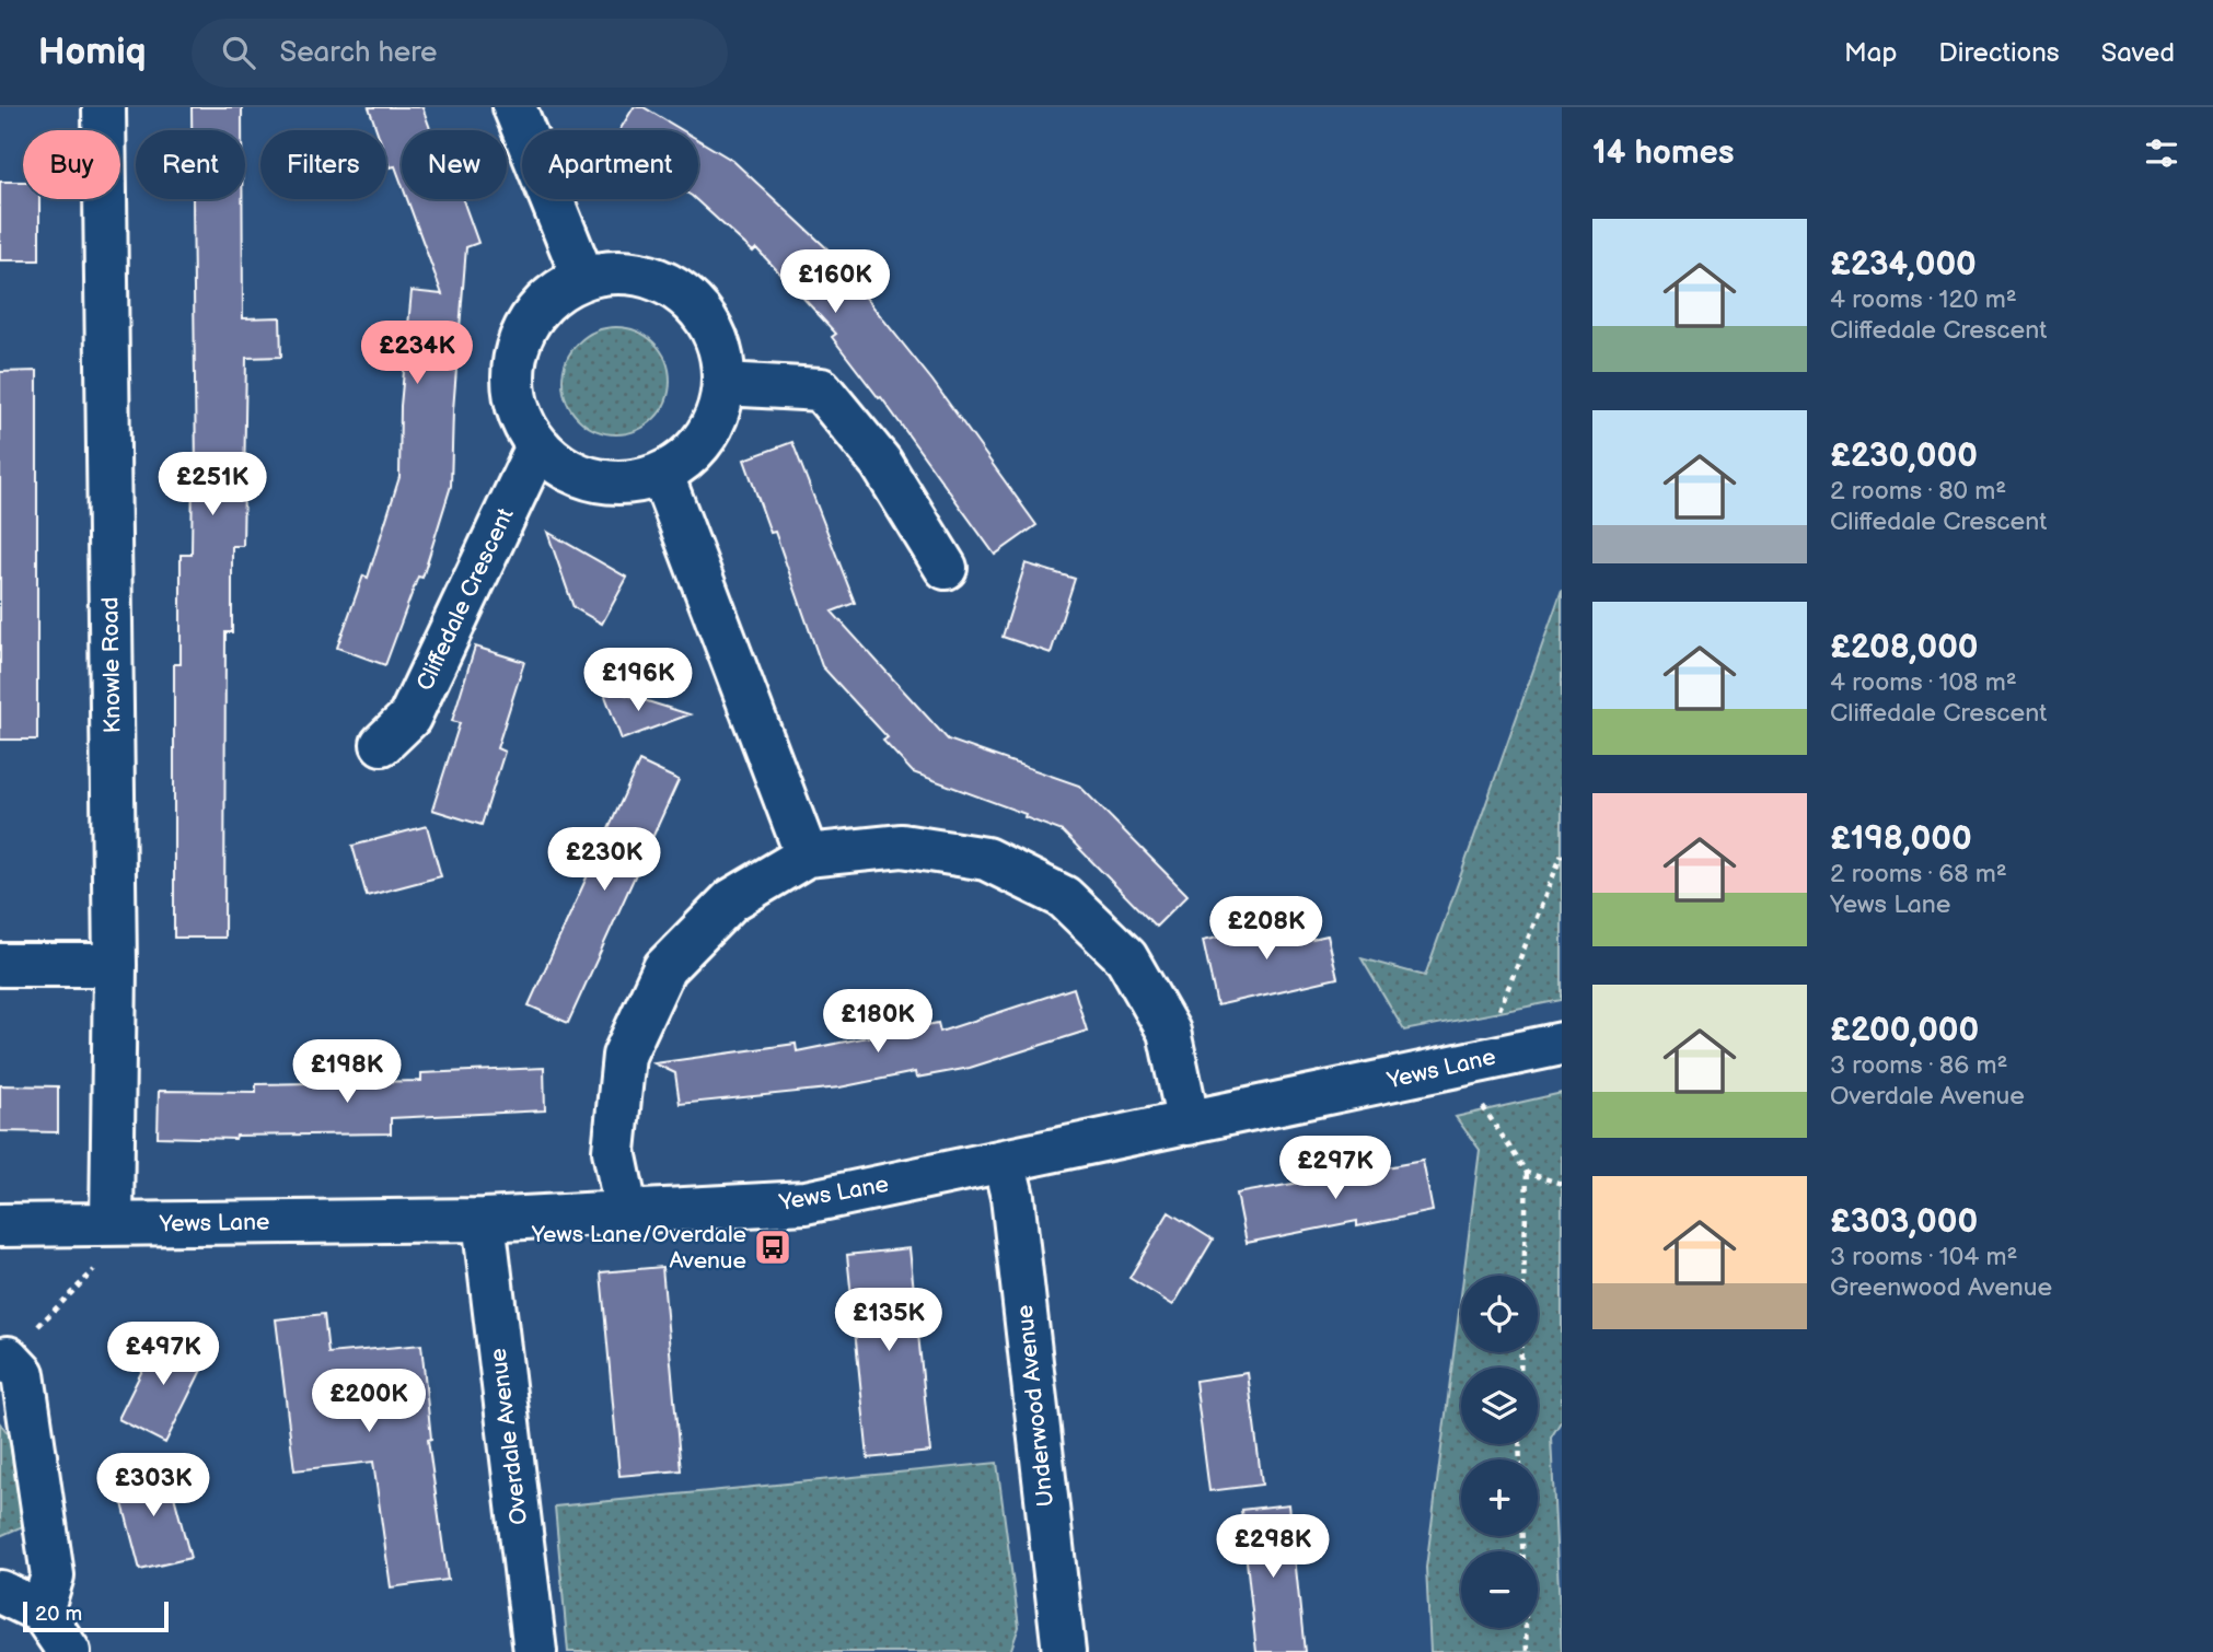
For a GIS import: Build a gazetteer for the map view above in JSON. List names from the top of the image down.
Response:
{
  "streets": {
    "street": [
      "Cliffedale Crescent",
      "Knowle Road",
      "Yews Lane",
      "Underwood Avenue",
      "Overdale Avenue"
    ]
  },
  "crossings": [
    ["Knowle Road", "Yews Lane"],
    ["Yews Lane", "Underwood Avenue"],
    ["Yews Lane", "Overdale Avenue"]
  ],
  "places": {
    "bus stop": ["Yews Lane/Overdale Avenue"]
  },
  "scale_bar": "20 m",
  "page": {
    "header": "Homiq",
    "search": "Search here",
    "nav": ["Map", "Directions", "Saved"],
    "heading": "14 homes",
    "chip": [
      "Buy",
      "Rent",
      "Filters",
      "New",
      "Apartment"
    ],
    "list": [
      {
        "name": "£234,000",
        "note": "4 rooms · 120 m² · Cliffedale Crescent"
      },
      {
        "name": "£230,000",
        "note": "2 rooms · 80 m² · Cliffedale Crescent"
      },
      {
        "name": "£208,000",
        "note": "4 rooms · 108 m² · Cliffedale Crescent"
      },
      {
        "name": "£198,000",
        "note": "2 rooms · 68 m² · Yews Lane"
      },
      {
        "name": "£200,000",
        "note": "3 rooms · 86 m² · Overdale Avenue"
      },
      {
        "name": "£303,000",
        "note": "3 rooms · 104 m² · Greenwood Avenue"
      }
    ],
    "price": [
      "£160K",
      "£234K",
      "£251K",
      "£196K",
      "£230K",
      "£208K",
      "£180K",
      "£198K",
      "£297K",
      "£135K",
      "£497K",
      "£200K",
      "£303K",
      "£298K"
    ],
    "map_buttons": ["+", "−"],
    "scale": "20 m"
  }
}
